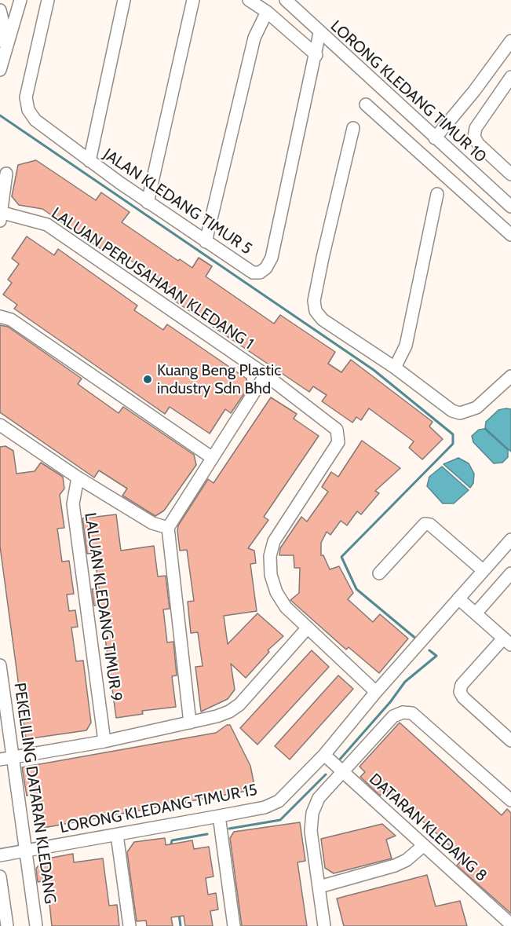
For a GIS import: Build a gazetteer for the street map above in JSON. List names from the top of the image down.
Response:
{
  "streets": {
    "street": [
      "LORONG KLEDANG TIMUR 10",
      "JALAN KLEDANG TIMUR 5",
      "LALUAN PERUSAHAAN KLEDANG 1",
      "LALUAN KLEDANG TIMUR 9",
      "PEKELILING DATARAN KLEDANG",
      "LORONG KLEDANG TIMUR 15",
      "DATARAN KLEDANG 8"
    ]
  },
  "crossings": [
    ["LORONG KLEDANG TIMUR 10", "JALAN KLEDANG TIMUR 5"],
    ["LALUAN PERUSAHAAN KLEDANG 1", "LORONG KLEDANG TIMUR 15"],
    ["PEKELILING DATARAN KLEDANG", "LORONG KLEDANG TIMUR 15"],
    ["LORONG KLEDANG TIMUR 15", "DATARAN KLEDANG 8"]
  ],
  "places": ["Kuang Beng Plastic industry Sdn Bhd"]
}
